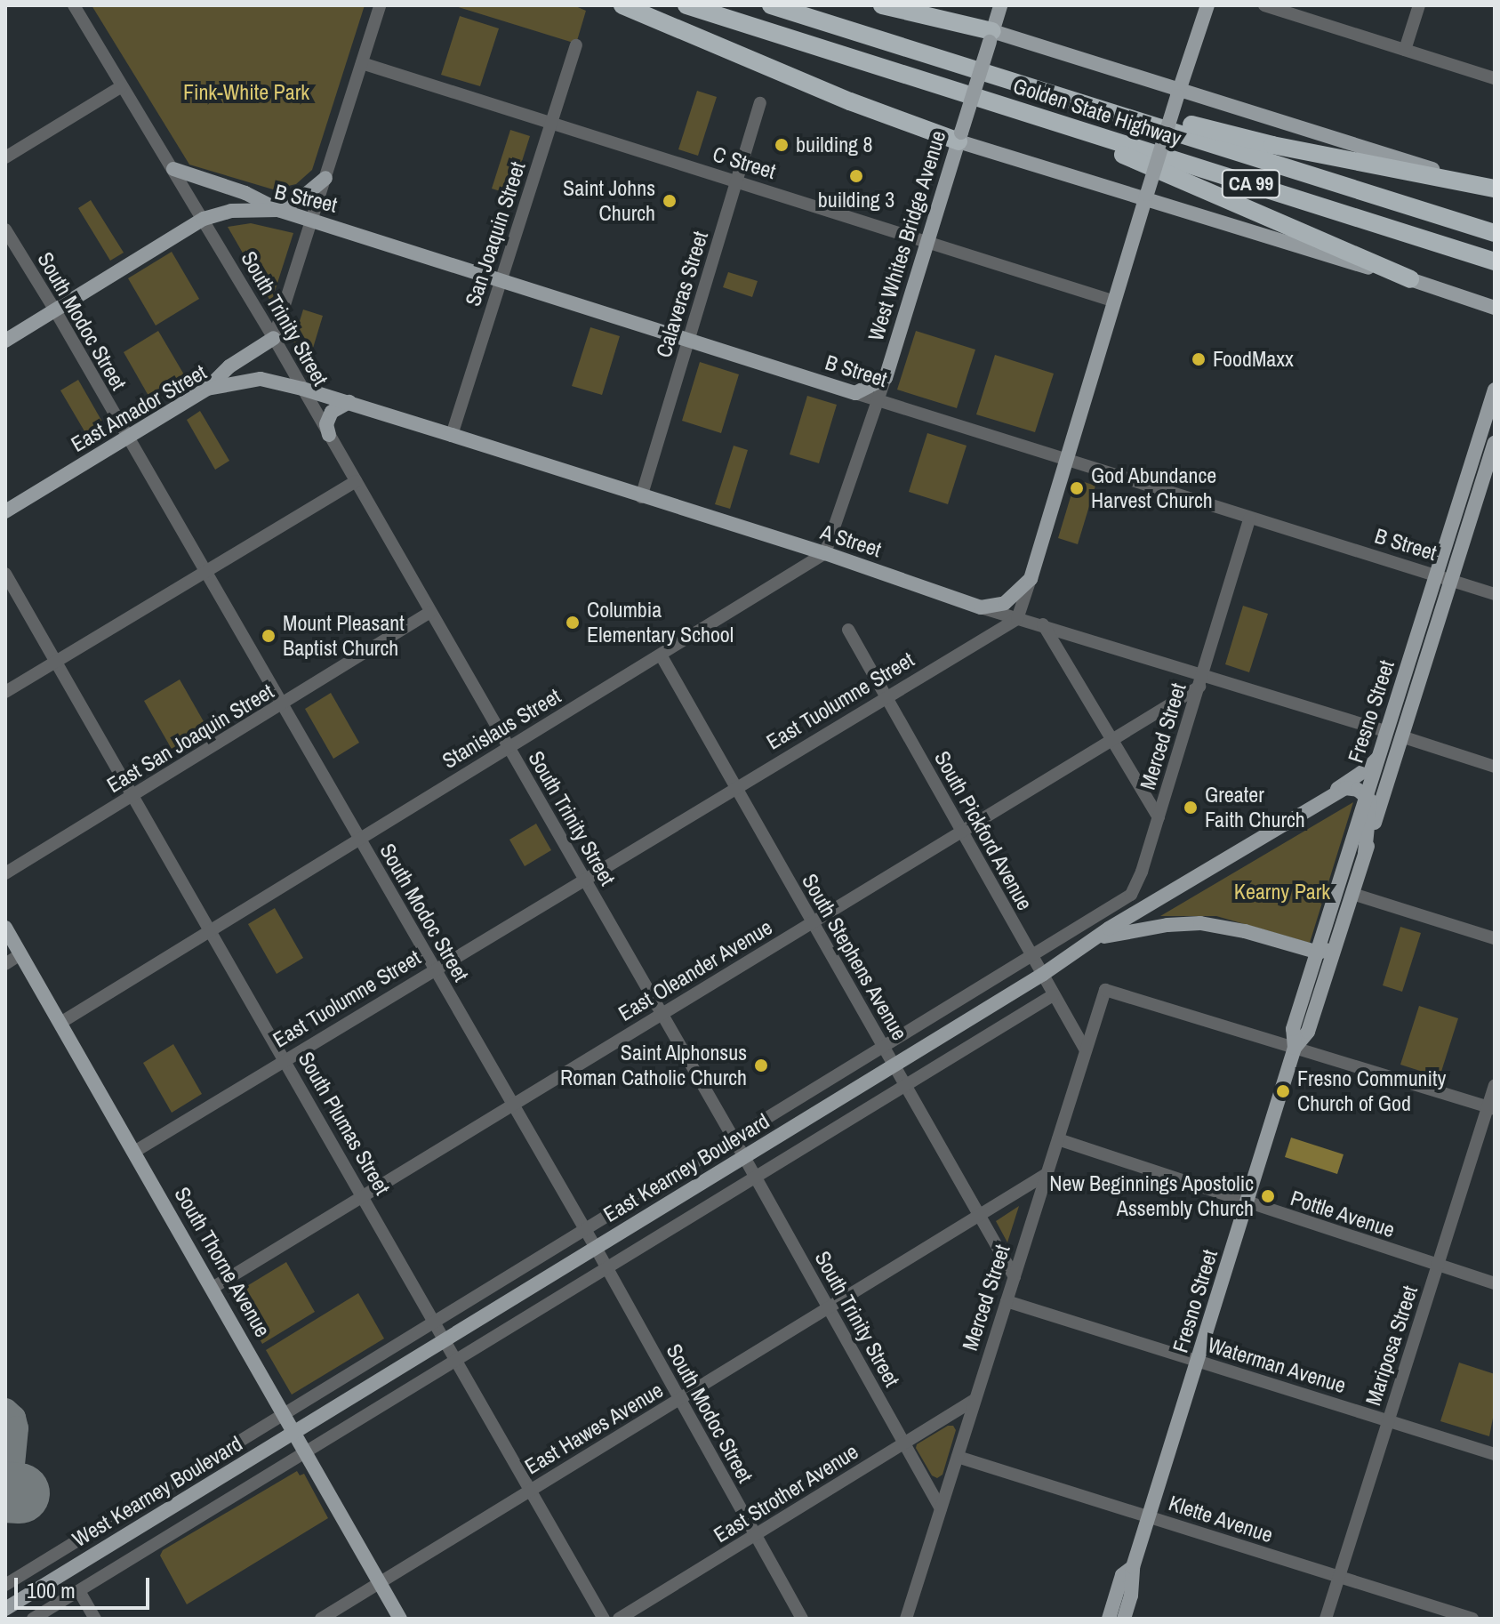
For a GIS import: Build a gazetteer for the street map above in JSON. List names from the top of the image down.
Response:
{
  "streets": {
    "highway": ["Golden State Highway", "CA 99"],
    "main road": [
      "B Street",
      "West Whites Bridge Avenue",
      "East Amador Street",
      "A Street",
      "Fresno Street",
      "East Kearney Boulevard",
      "South Thorne Avenue",
      "West Kearney Boulevard"
    ],
    "street": [
      "C Street",
      "San Joaquin Street",
      "Calaveras Street",
      "South Trinity Street",
      "South Modoc Street",
      "East Tuolumne Street",
      "Stanislaus Street",
      "Merced Street",
      "East San Joaquin Street",
      "South Pickford Avenue",
      "South Stephens Avenue",
      "East Oleander Avenue",
      "South Plumas Street",
      "Pottle Avenue",
      "Mariposa Street",
      "Waterman Avenue",
      "East Hawes Avenue",
      "East Strother Avenue",
      "Klette Avenue"
    ]
  },
  "crossings": [
    ["C Street", "San Joaquin Street"],
    ["C Street", "West Whites Bridge Avenue"],
    ["C Street", "Calaveras Street"],
    ["B Street", "San Joaquin Street"],
    ["B Street", "West Whites Bridge Avenue"],
    ["B Street", "Calaveras Street"],
    ["B Street", "South Trinity Street"],
    ["B Street", "South Modoc Street"],
    ["B Street", "Fresno Street"],
    ["B Street", "Merced Street"],
    ["San Joaquin Street", "A Street"],
    ["Calaveras Street", "A Street"],
    ["South Trinity Street", "East Amador Street"],
    ["South Trinity Street", "A Street"],
    ["South Trinity Street", "East Tuolumne Street"],
    ["South Trinity Street", "Stanislaus Street"],
    ["South Trinity Street", "Merced Street"],
    ["South Trinity Street", "East San Joaquin Street"],
    ["South Trinity Street", "East Oleander Avenue"],
    ["South Trinity Street", "East Kearney Boulevard"],
    ["South Trinity Street", "East Hawes Avenue"],
    ["South Trinity Street", "East Strother Avenue"],
    ["South Modoc Street", "East Amador Street"],
    ["South Modoc Street", "East Tuolumne Street"],
    ["South Modoc Street", "Stanislaus Street"],
    ["South Modoc Street", "East San Joaquin Street"],
    ["South Modoc Street", "East Oleander Avenue"],
    ["South Modoc Street", "East Kearney Boulevard"],
    ["South Modoc Street", "East Hawes Avenue"],
    ["South Modoc Street", "East Strother Avenue"],
    ["East Amador Street", "A Street"],
    ["A Street", "East Tuolumne Street"],
    ["A Street", "Fresno Street"],
    ["A Street", "Stanislaus Street"],
    ["A Street", "Merced Street"],
    ["A Street", "East Oleander Avenue"],
    ["East Tuolumne Street", "South Pickford Avenue"],
    ["East Tuolumne Street", "South Stephens Avenue"],
    ["East Tuolumne Street", "South Plumas Street"],
    ["East Tuolumne Street", "South Thorne Avenue"],
    ["Fresno Street", "Merced Street"],
    ["Fresno Street", "East Kearney Boulevard"],
    ["Fresno Street", "Pottle Avenue"],
    ["Fresno Street", "Waterman Avenue"],
    ["Fresno Street", "Klette Avenue"],
    ["Stanislaus Street", "South Stephens Avenue"],
    ["Stanislaus Street", "South Plumas Street"],
    ["Stanislaus Street", "South Thorne Avenue"],
    ["Merced Street", "South Pickford Avenue"],
    ["Merced Street", "South Stephens Avenue"],
    ["Merced Street", "East Oleander Avenue"],
    ["Merced Street", "East Kearney Boulevard"],
    ["Merced Street", "Pottle Avenue"],
    ["Merced Street", "Waterman Avenue"],
    ["Merced Street", "East Hawes Avenue"],
    ["Merced Street", "East Strother Avenue"],
    ["Merced Street", "Klette Avenue"],
    ["East San Joaquin Street", "South Plumas Street"],
    ["South Pickford Avenue", "East Oleander Avenue"],
    ["South Pickford Avenue", "East Kearney Boulevard"],
    ["South Stephens Avenue", "East Oleander Avenue"],
    ["South Stephens Avenue", "East Kearney Boulevard"],
    ["South Stephens Avenue", "East Hawes Avenue"],
    ["East Oleander Avenue", "South Plumas Street"],
    ["East Oleander Avenue", "South Thorne Avenue"],
    ["South Plumas Street", "East Kearney Boulevard"],
    ["South Plumas Street", "East Hawes Avenue"],
    ["East Kearney Boulevard", "South Thorne Avenue"],
    ["East Kearney Boulevard", "West Kearney Boulevard"],
    ["Pottle Avenue", "Mariposa Street"],
    ["South Thorne Avenue", "East Hawes Avenue"],
    ["South Thorne Avenue", "West Kearney Boulevard"],
    ["Mariposa Street", "Waterman Avenue"],
    ["Mariposa Street", "Klette Avenue"]
  ],
  "parks": ["Fink-White Park", "Kearny Park"],
  "places": [
    "building 8",
    "building 3",
    "Saint Johns Church",
    "FoodMaxx",
    "God Abundance Harvest Church",
    "Columbia Elementary School",
    "Mount Pleasant Baptist Church",
    "Greater Faith Church",
    "Saint Alphonsus Roman Catholic Church",
    "Fresno Community Church of God",
    "New Beginnings Apostolic Assembly Church"
  ],
  "scale_bar": "100 m"
}
